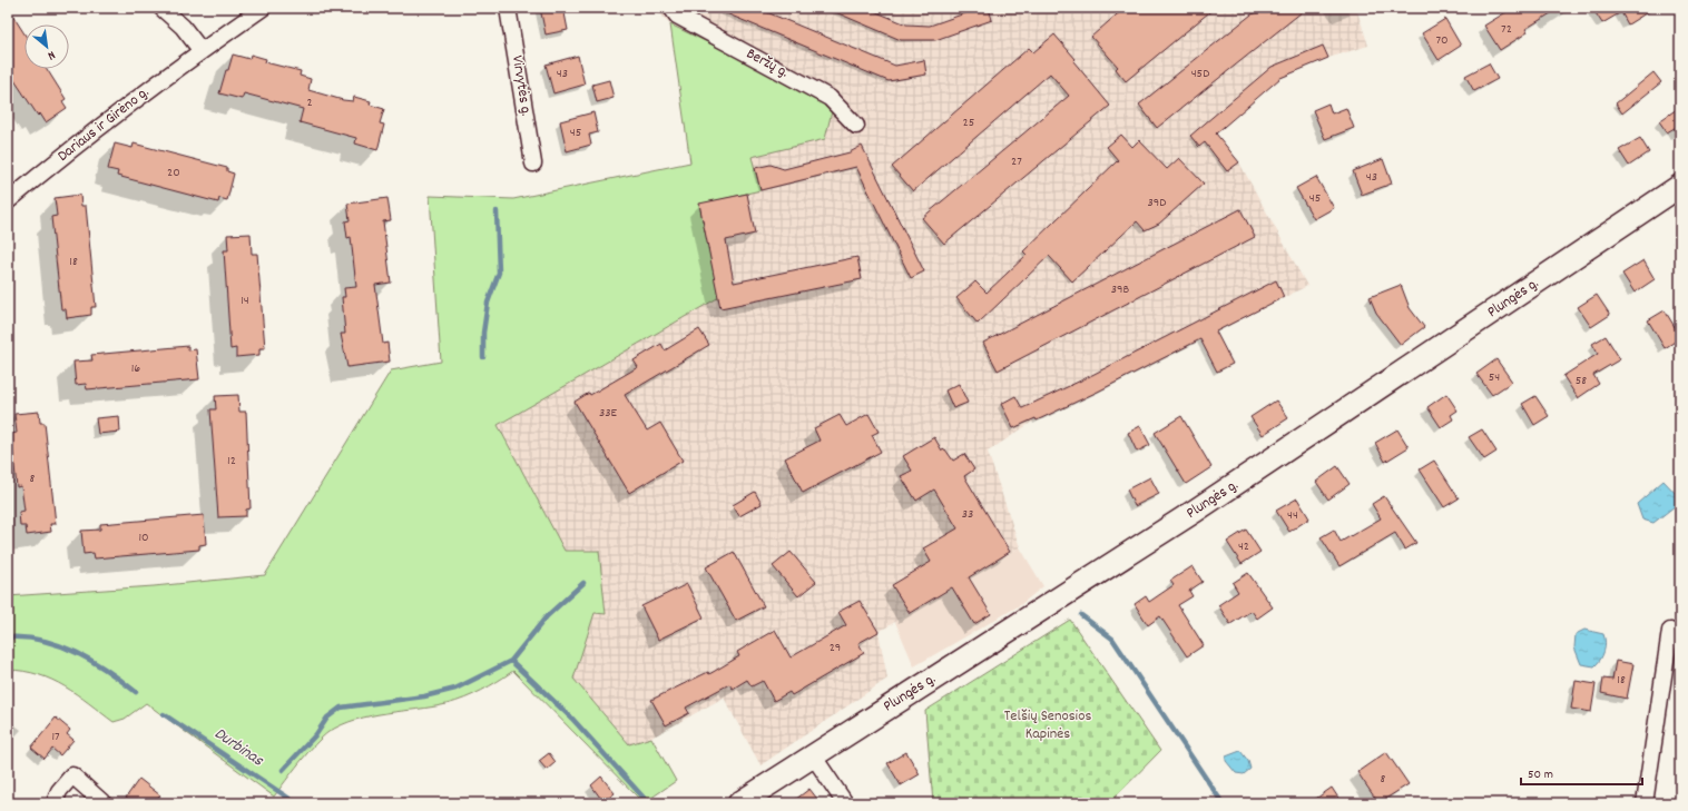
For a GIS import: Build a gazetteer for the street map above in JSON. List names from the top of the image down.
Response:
{
  "streets": {
    "main road": ["Plungės g."],
    "street": ["Beržų g.", "Virvytės g.", "Dariaus ir Girėno g."]
  },
  "water": ["Durbinas"],
  "parks": ["Telšių Senosios Kapinės"],
  "house_numbers": [
    "72",
    "70",
    "43",
    "45D",
    "2",
    "25",
    "45",
    "27",
    "20",
    "43",
    "45",
    "39D",
    "18",
    "39B",
    "14",
    "16",
    "54",
    "58",
    "33E",
    "12",
    "8",
    "33",
    "44",
    "10",
    "42",
    "29",
    "18",
    "17",
    "8"
  ],
  "scale_bar": "50 m",
  "north": "bottom right"
}
